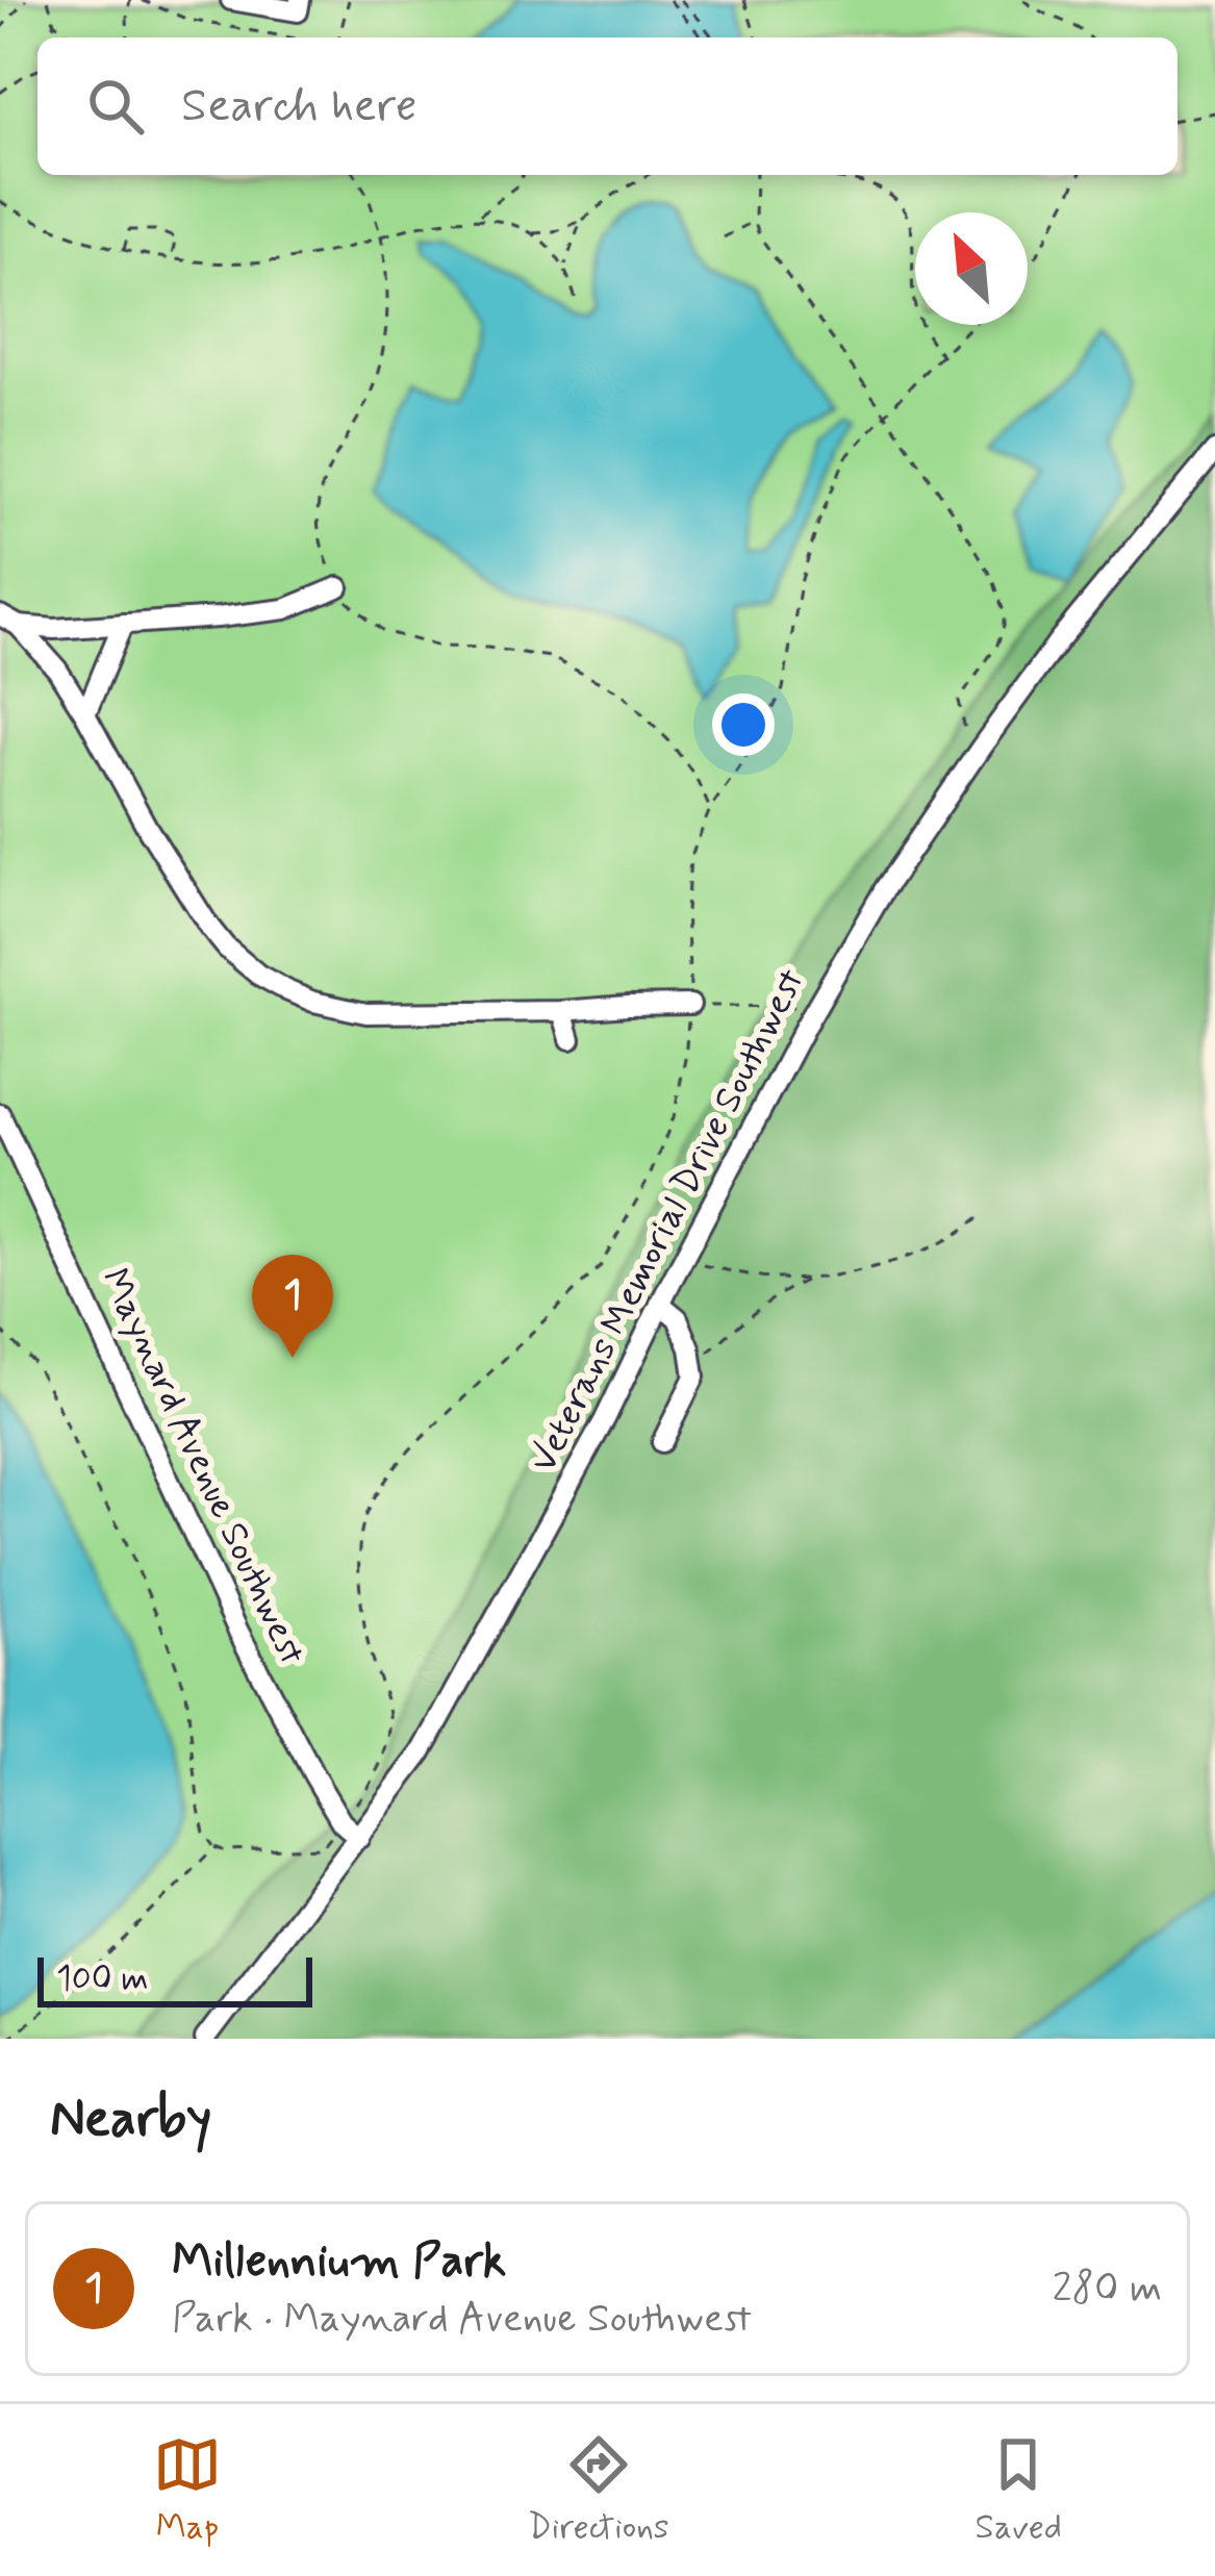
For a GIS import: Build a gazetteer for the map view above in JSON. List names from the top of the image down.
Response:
{
  "streets": {
    "street": ["Veterans Memorial Drive Southwest", "Maynard Avenue Southwest"]
  },
  "crossings": [
    ["Veterans Memorial Drive Southwest", "Maynard Avenue Southwest"]
  ],
  "scale_bar": "100 m",
  "north": "top left",
  "page": {
    "search": "Search here",
    "pins": "1",
    "scale": "100 m",
    "heading": "Nearby",
    "list": [
      {
        "mark": "1",
        "name": "Millennium Park",
        "note": "Park · Maynard Avenue Southwest",
        "value": "280 m"
      }
    ],
    "nav": ["Map", "Directions", "Saved"]
  }
}
